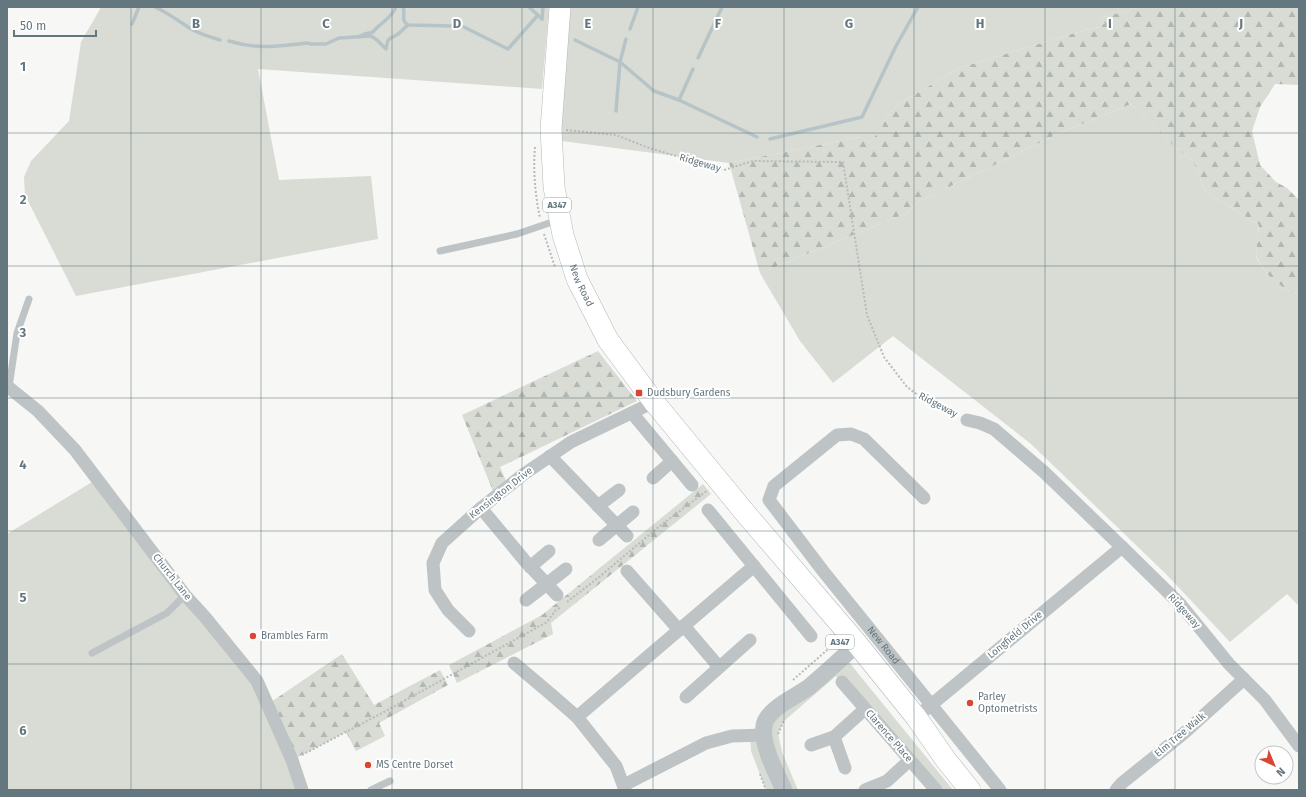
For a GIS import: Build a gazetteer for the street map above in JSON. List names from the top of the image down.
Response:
{
  "streets": {
    "main road": ["A347", "New Road"],
    "street": [
      "Ridgeway",
      "Kensington Drive",
      "Church Lane",
      "Longfield Drive",
      "Elm Tree Walk",
      "Clarence Place"
    ]
  },
  "crossings": [
    ["Ridgeway", "New Road"],
    ["Ridgeway", "Longfield Drive"],
    ["Ridgeway", "Elm Tree Walk"],
    ["New Road", "Kensington Drive"],
    ["New Road", "Longfield Drive"]
  ],
  "places": {
    "transit": ["Dudsbury Gardens"],
    "other": ["Brambles Farm", "Parley Optometrists", "MS Centre Dorset"]
  },
  "scale_bar": "50 m",
  "north": "bottom right",
  "grid": {
    "columns": [
      "B",
      "C",
      "D",
      "E",
      "F",
      "G",
      "H",
      "I",
      "J"
    ],
    "rows": [
      "1",
      "2",
      "3",
      "4",
      "5",
      "6"
    ]
  }
}
